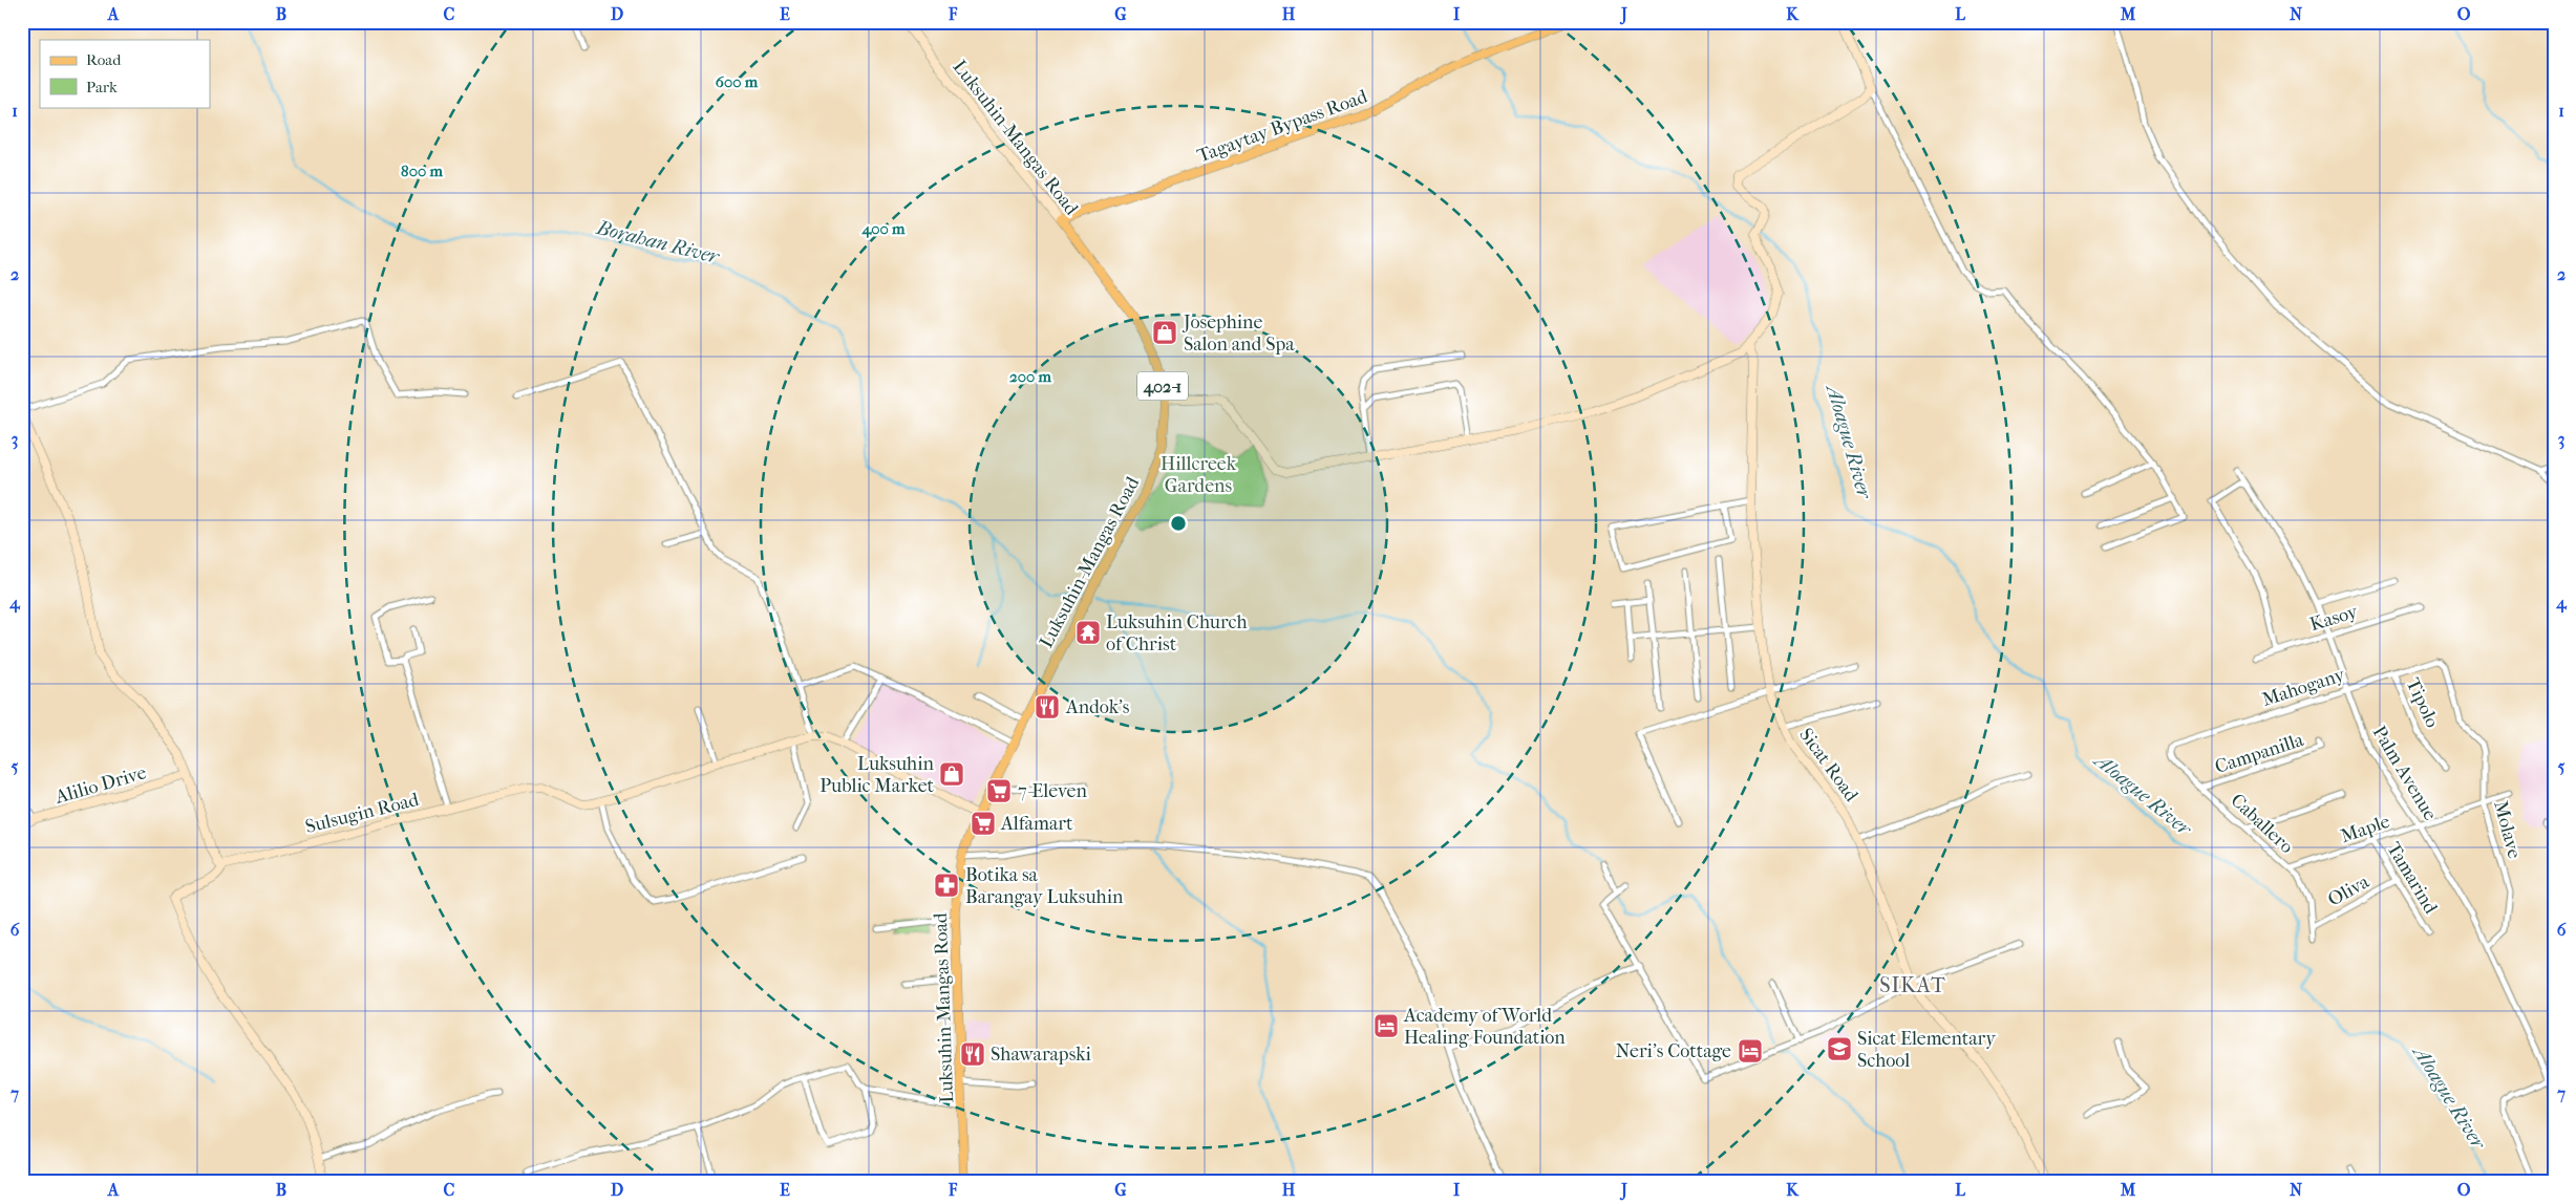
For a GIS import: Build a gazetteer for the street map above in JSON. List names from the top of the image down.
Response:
{
  "streets": {
    "main road": ["Tagaytay Bypass Road", "Luksuhin-Mangas Road", "402-1"],
    "street": [
      "Kasoy",
      "Mahogany",
      "Tipolo",
      "Campanilla",
      "Sicat Road",
      "Palm Avenue",
      "Alilio Drive",
      "Sulsugin Road",
      "Caballero",
      "Maple",
      "Molave",
      "Tamarind",
      "Oliva"
    ]
  },
  "crossings": [
    ["Tagaytay Bypass Road", "Luksuhin-Mangas Road"],
    ["Luksuhin-Mangas Road", "Sulsugin Road"],
    ["Kasoy", "Palm Avenue"],
    ["Mahogany", "Tipolo"],
    ["Mahogany", "Palm Avenue"],
    ["Mahogany", "Caballero"],
    ["Mahogany", "Molave"],
    ["Campanilla", "Caballero"],
    ["Palm Avenue", "Maple"],
    ["Palm Avenue", "Molave"],
    ["Caballero", "Maple"],
    ["Caballero", "Oliva"],
    ["Maple", "Molave"],
    ["Maple", "Tamarind"],
    ["Tamarind", "Oliva"]
  ],
  "districts": ["SIKAT"],
  "water": ["Borahan River", "Aloague River"],
  "parks": ["Hillcreek Gardens"],
  "places": {
    "shop": ["Josephine Salon and Spa", "Luksuhin Public Market"],
    "temple": ["Luksuhin Church of Christ"],
    "restaurant": ["Andok's", "Shawarapski"],
    "supermarket": ["7-Eleven", "Alfamart"],
    "pharmacy": ["Botika sa Barangay Luksuhin"],
    "hotel": ["Academy of World Healing Foundation", "Neri’s Cottage"],
    "school or university": ["Sicat Elementary School"]
  },
  "legend": ["Road", "Park"],
  "grid": {
    "columns": [
      "A",
      "B",
      "C",
      "D",
      "E",
      "F",
      "G",
      "H",
      "I",
      "J",
      "K",
      "L",
      "M",
      "N",
      "O"
    ],
    "rows": [
      "1",
      "2",
      "3",
      "4",
      "5",
      "6",
      "7"
    ]
  },
  "rings": [
    "600 m",
    "800 m",
    "400 m",
    "200 m"
  ]
}
